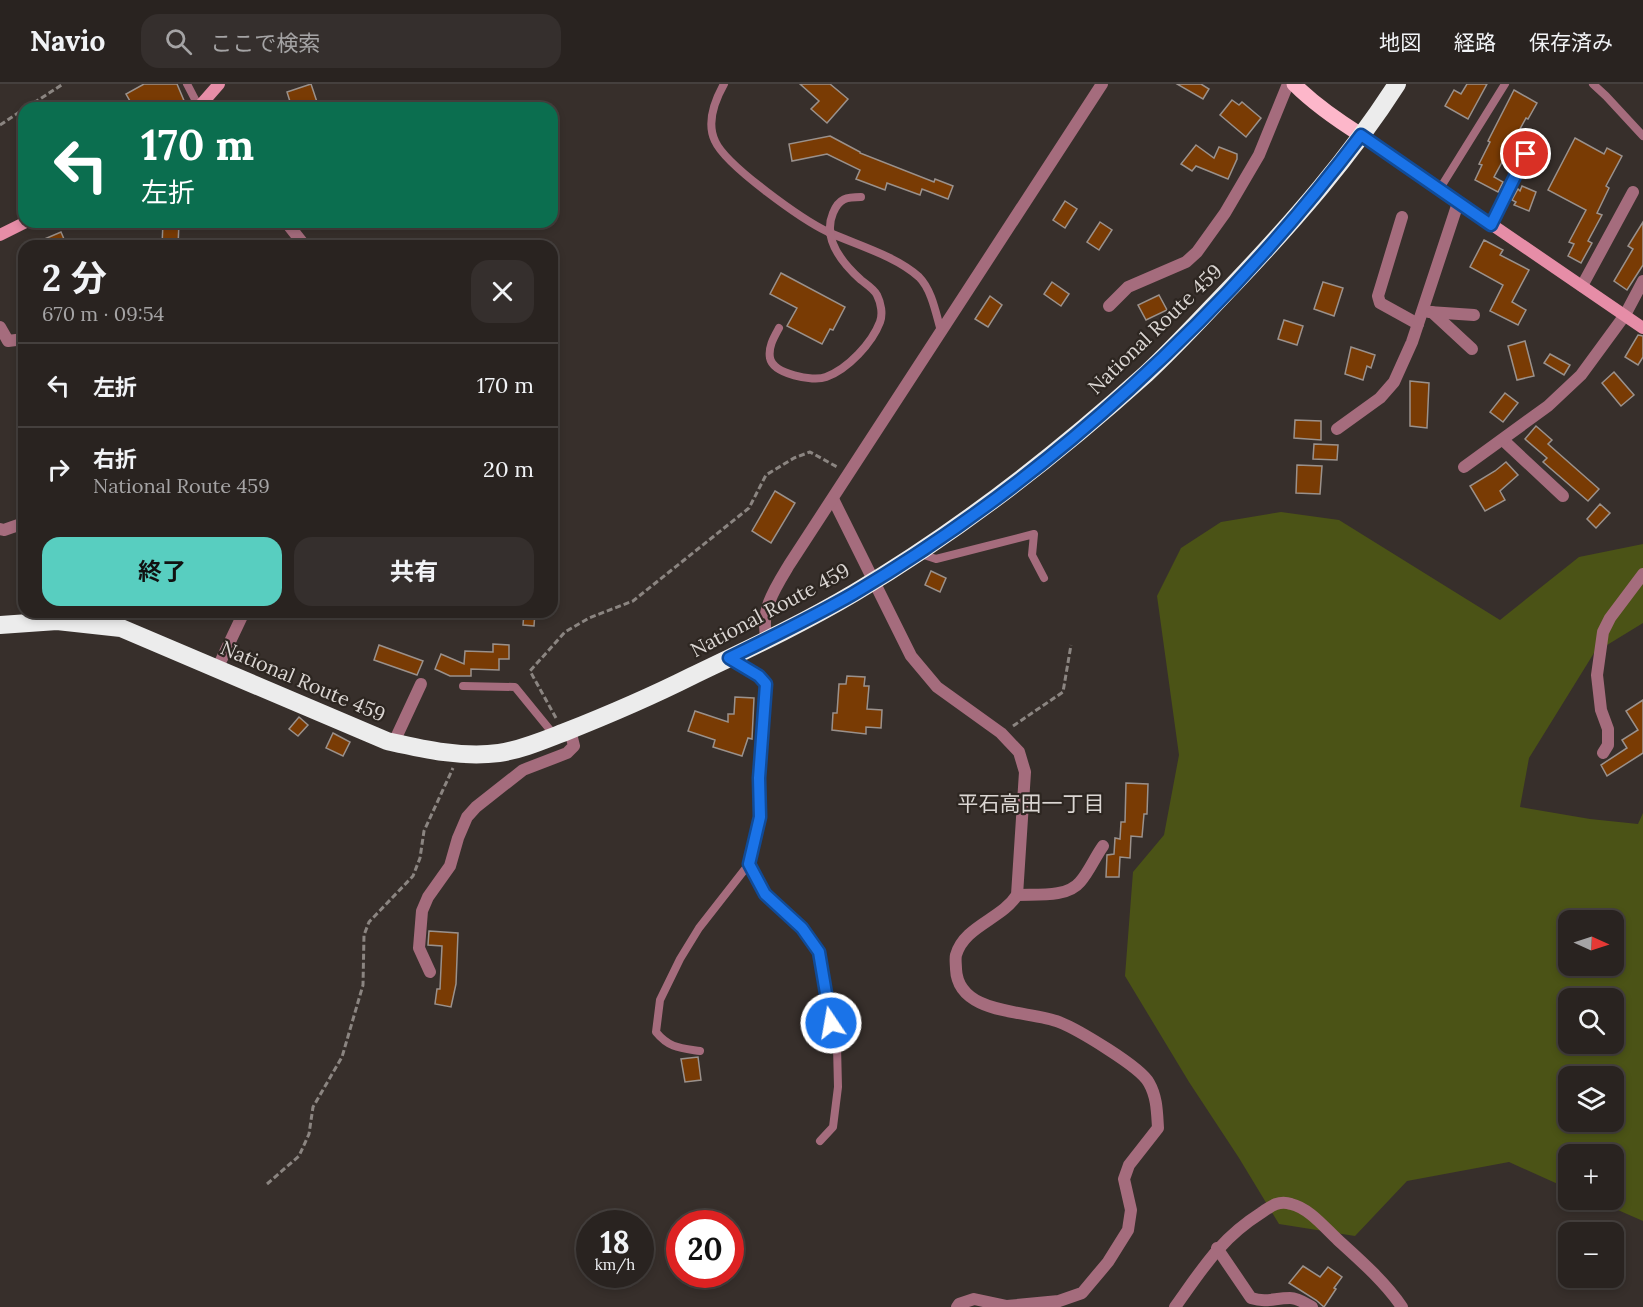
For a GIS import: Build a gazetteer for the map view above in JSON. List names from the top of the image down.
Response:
{
  "streets": {
    "highway": ["National Route 459"]
  },
  "districts": ["平石高田一丁目"],
  "north": "right",
  "page": {
    "header": "Navio",
    "search": "ここで検索",
    "nav": ["地図", "経路", "保存済み"],
    "turn": ["170 m", "左折"],
    "heading": ["2 分", "670 m · 09:54"],
    "list": [
      {
        "name": "左折",
        "value": "170 m"
      },
      {
        "name": "右折",
        "note": "National Route 459",
        "value": "20 m"
      }
    ],
    "buttons": ["終了", "共有"],
    "map_buttons": ["+", "−"],
    "speed": "18 km/h",
    "limit": "20"
  }
}
